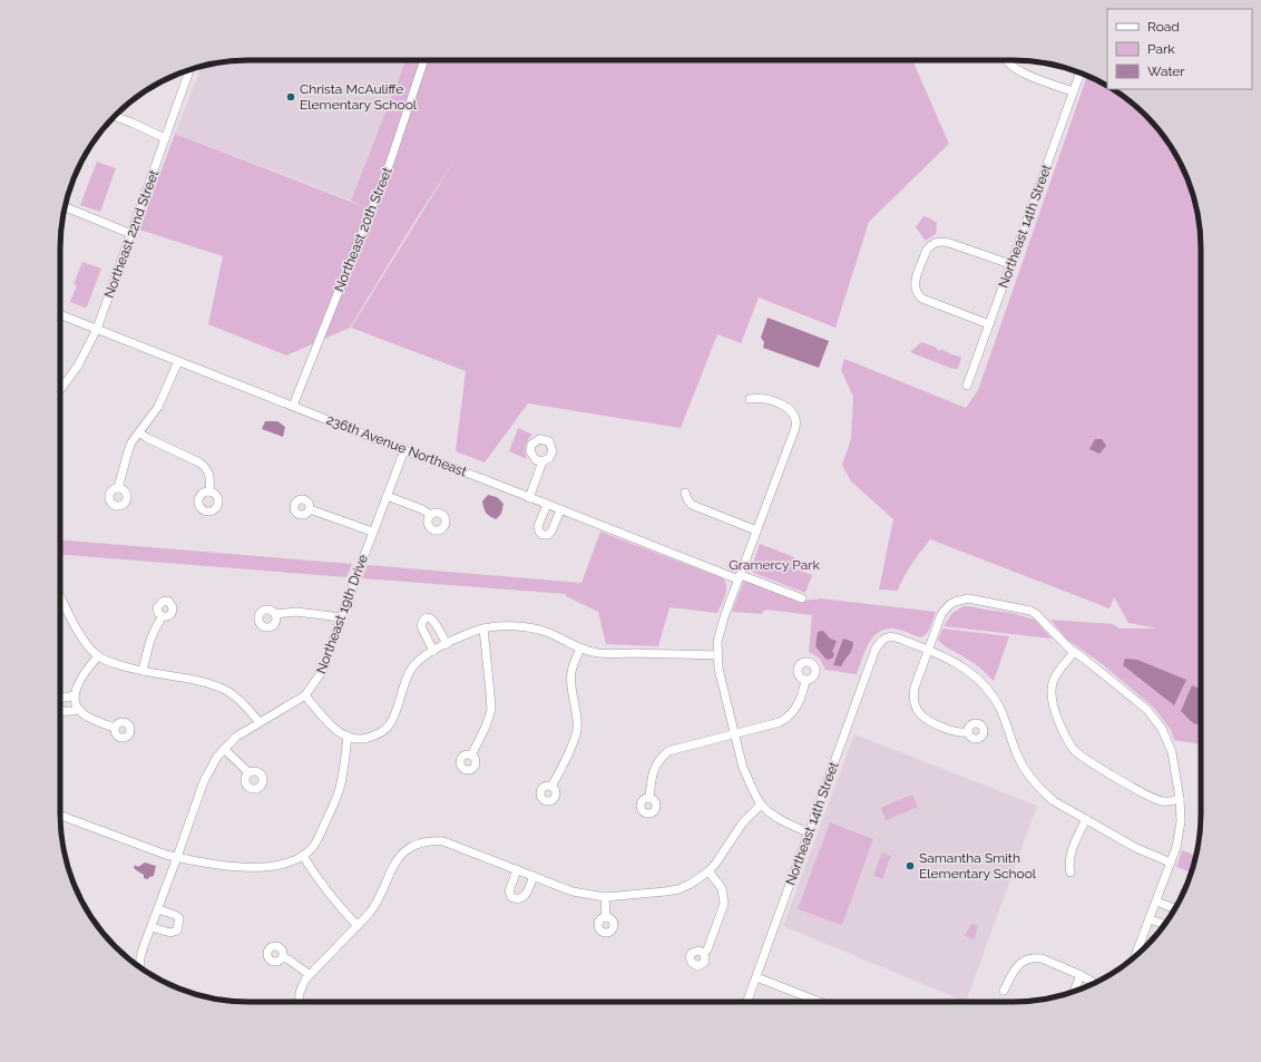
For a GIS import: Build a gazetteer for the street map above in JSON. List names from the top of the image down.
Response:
{
  "streets": {
    "street": [
      "Northeast 14th Street",
      "Northeast 20th Street",
      "Northeast 22nd Street",
      "236th Avenue Northeast",
      "Northeast 19th Drive"
    ]
  },
  "crossings": [
    ["Northeast 20th Street", "236th Avenue Northeast"],
    ["Northeast 22nd Street", "236th Avenue Northeast"],
    ["236th Avenue Northeast", "Northeast 19th Drive"]
  ],
  "parks": ["Gramercy Park"],
  "places": ["Christa McAuliffe Elementary School", "Samantha Smith Elementary School"],
  "legend": ["Road", "Park", "Water"]
}
